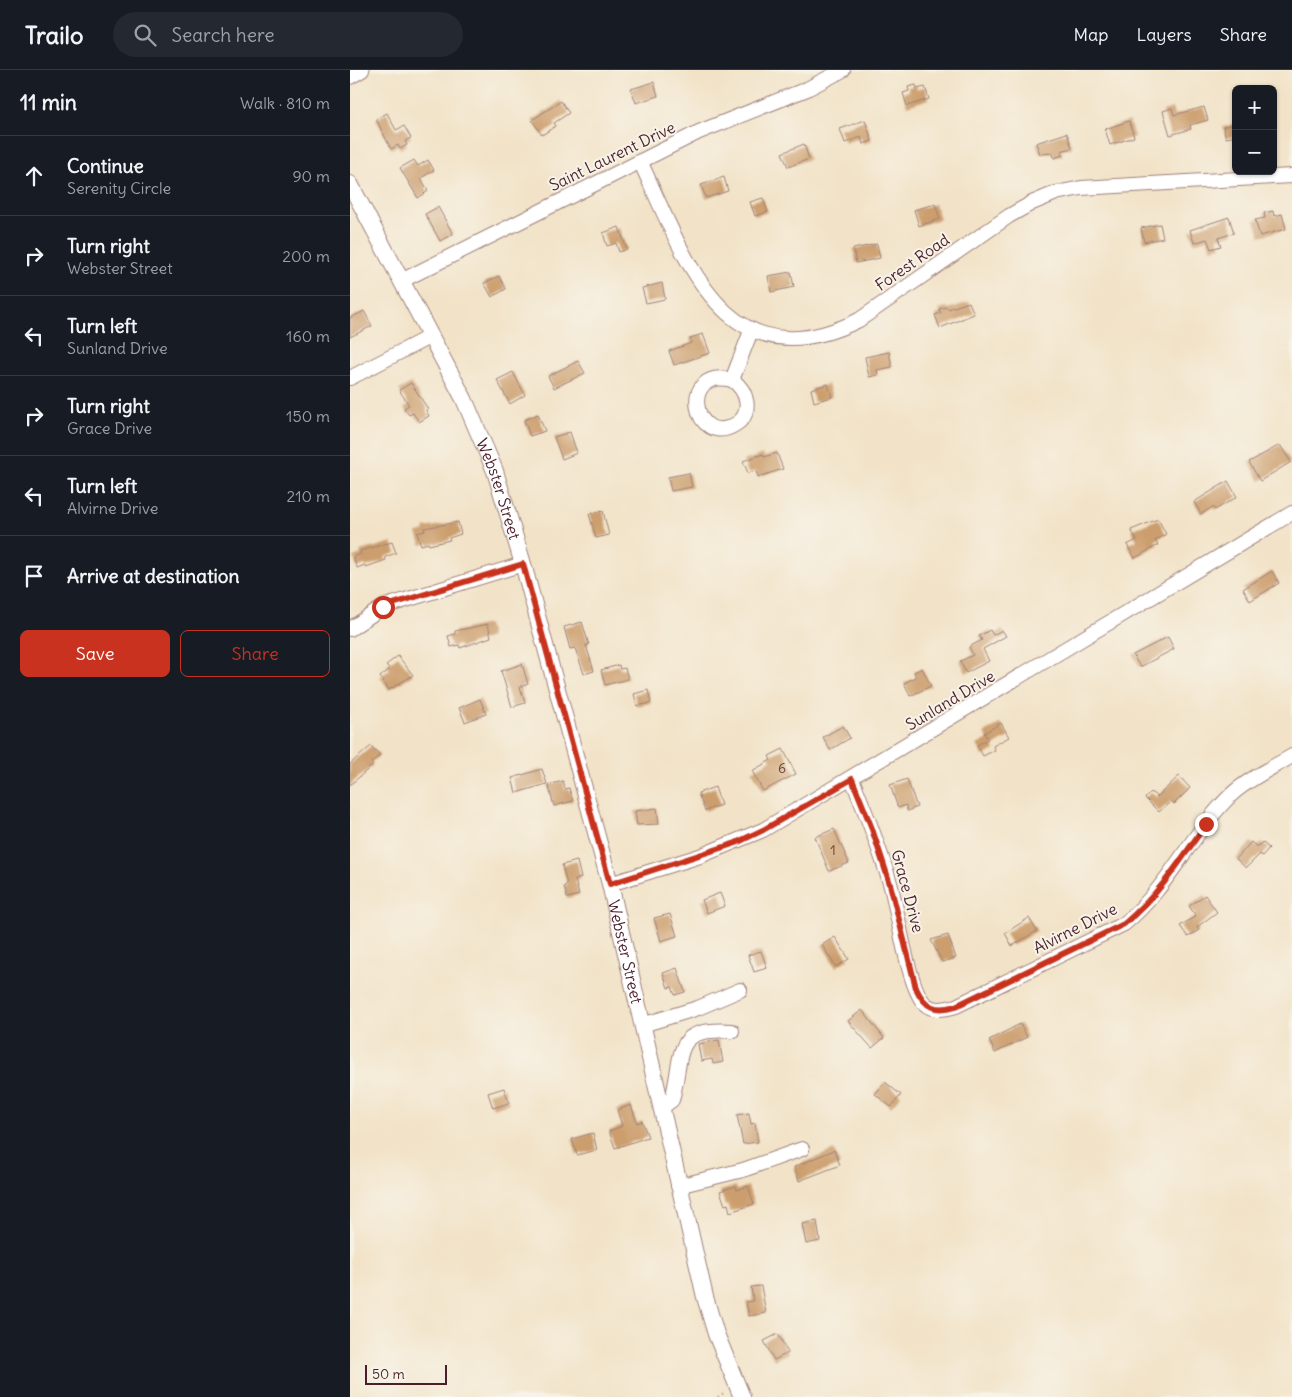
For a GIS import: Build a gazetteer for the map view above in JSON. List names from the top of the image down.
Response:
{
  "streets": {
    "main road": ["Webster Street"],
    "street": [
      "Saint Laurent Drive",
      "Forest Road",
      "Sunland Drive",
      "Grace Drive",
      "Alvirne Drive"
    ]
  },
  "crossings": [
    ["Saint Laurent Drive", "Forest Road"],
    ["Saint Laurent Drive", "Webster Street"],
    ["Webster Street", "Sunland Drive"],
    ["Sunland Drive", "Grace Drive"],
    ["Grace Drive", "Alvirne Drive"]
  ],
  "house_numbers": ["6", "1"],
  "scale_bar": "50 m",
  "page": {
    "header": "Trailo",
    "search": "Search here",
    "nav": ["Map", "Layers", "Share"],
    "heading": ["11 min", "Walk · 810 m"],
    "map_buttons": ["+", "−"],
    "list": [
      ["Continue", "Serenity Circle", "90 m"],
      ["Turn right", "Webster Street", "200 m"],
      ["Turn left", "Sunland Drive", "160 m"],
      ["Turn right", "Grace Drive", "150 m"],
      ["Turn left", "Alvirne Drive", "210 m"],
      "Arrive at destination"
    ],
    "buttons": ["Save", "Share"],
    "scale": "50 m"
  }
}
